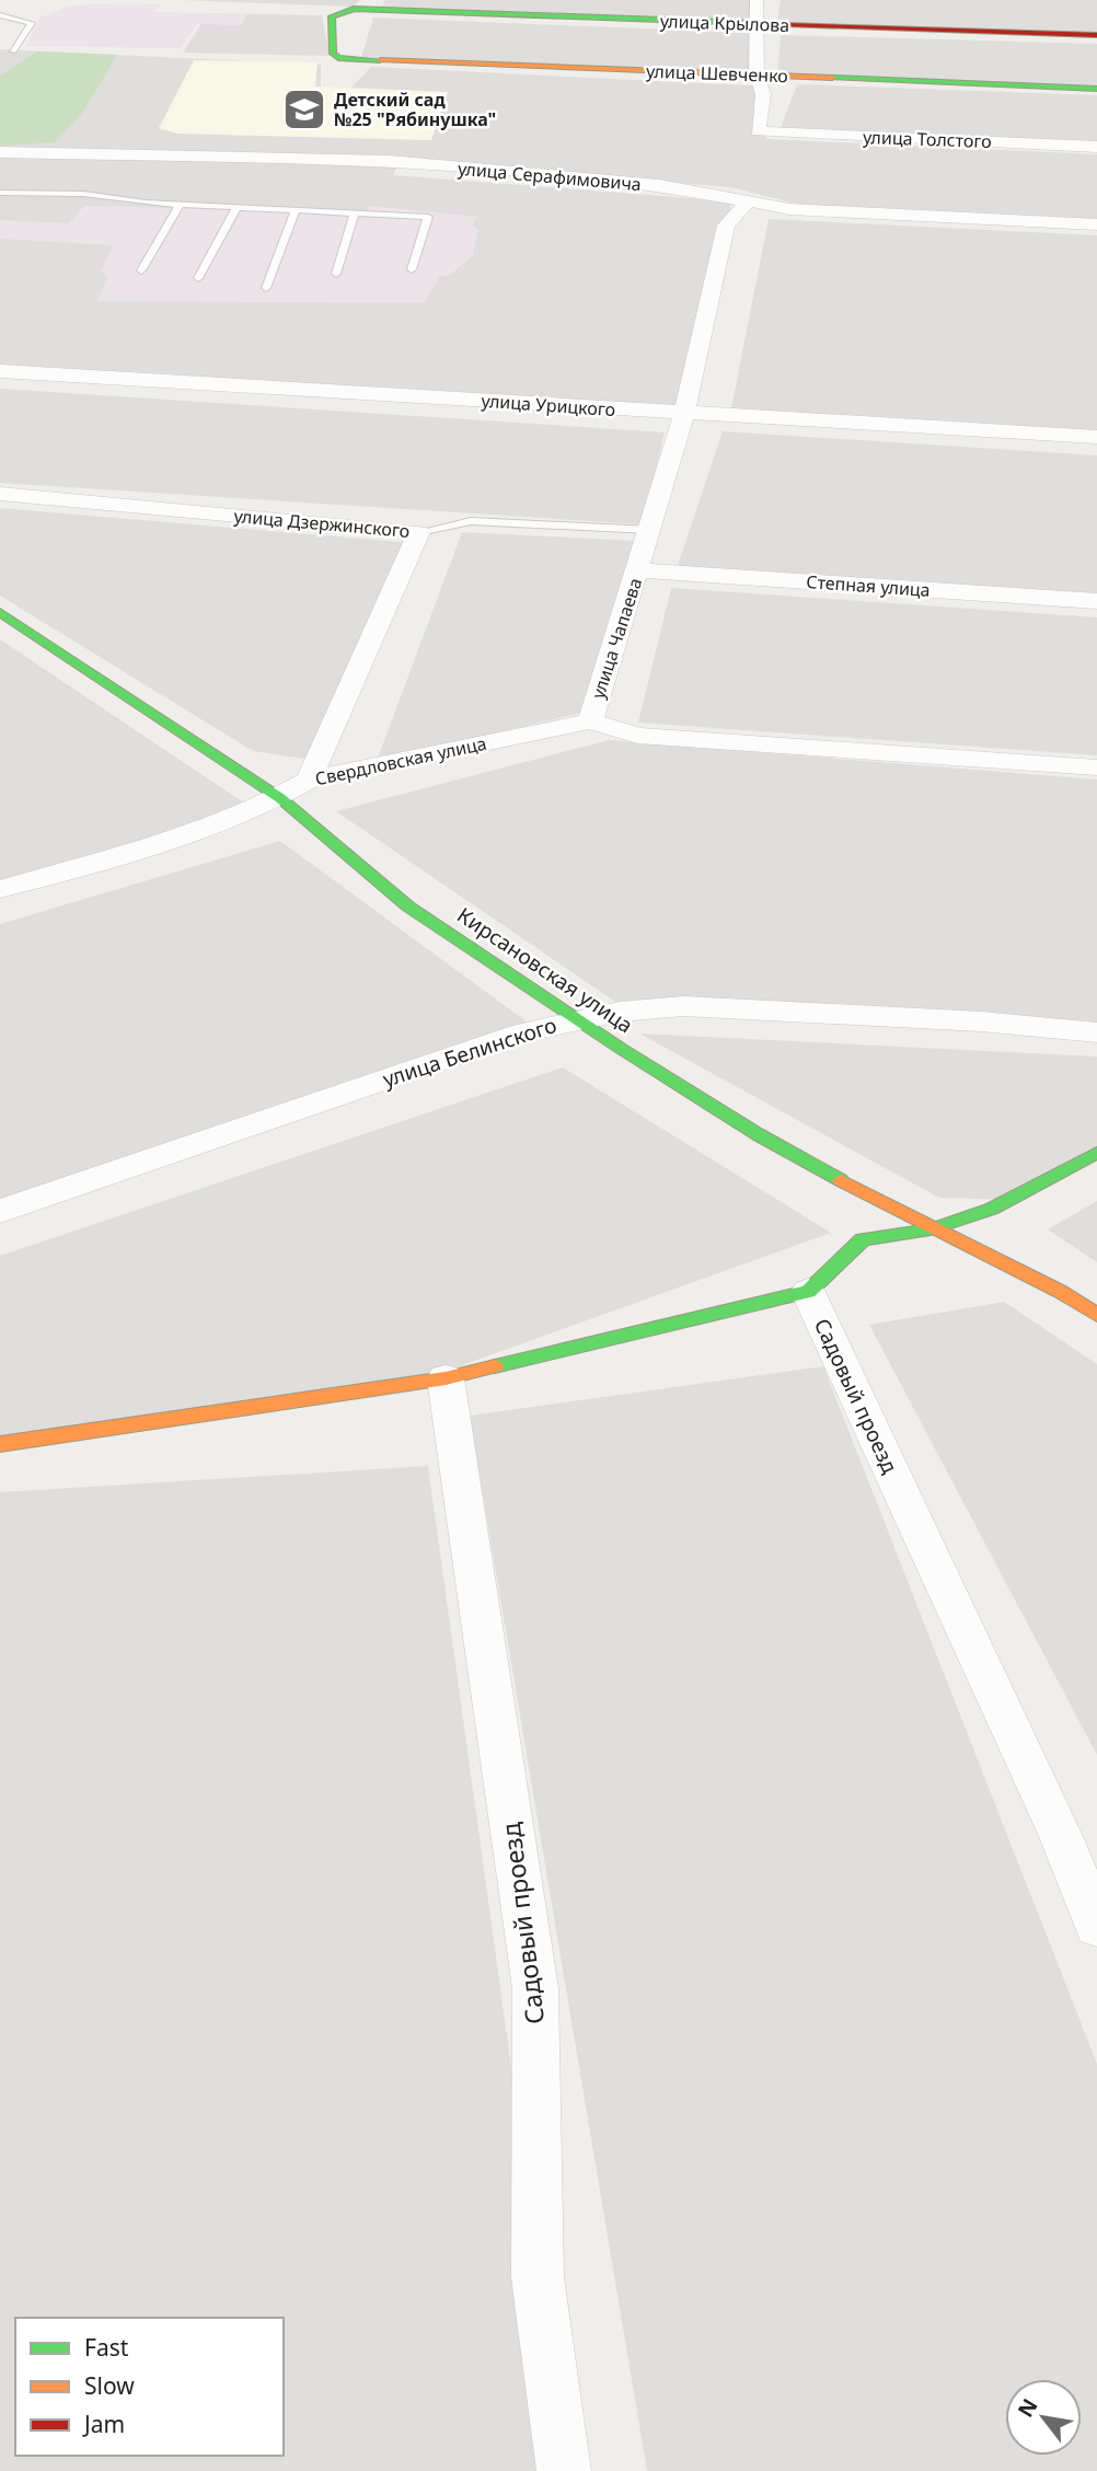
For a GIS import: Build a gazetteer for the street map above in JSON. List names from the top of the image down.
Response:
{
  "streets": {
    "street": [
      "улица Крылова",
      "улица Шевченко",
      "улица Толстого",
      "улица Серафимовича",
      "улица Урицкого",
      "улица Дзержинского",
      "Степная улица",
      "улица Чапаева",
      "Свердловская улица",
      "Кирсановская улица",
      "улица Белинского",
      "Садовый проезд"
    ]
  },
  "crossings": [
    ["улица Крылова", "улица Шевченко"],
    ["улица Шевченко", "улица Толстого"],
    ["улица Серафимовича", "улица Чапаева"],
    ["улица Урицкого", "улица Чапаева"],
    ["улица Дзержинского", "Свердловская улица"],
    ["Степная улица", "улица Чапаева"],
    ["улица Чапаева", "Свердловская улица"],
    ["Свердловская улица", "Кирсановская улица"],
    ["Кирсановская улица", "улица Белинского"]
  ],
  "places": {
    "school or university": ["Детский сад №25 \"Рябинушка\""]
  },
  "legend": ["Fast", "Slow", "Jam"],
  "north": "top left"
}
